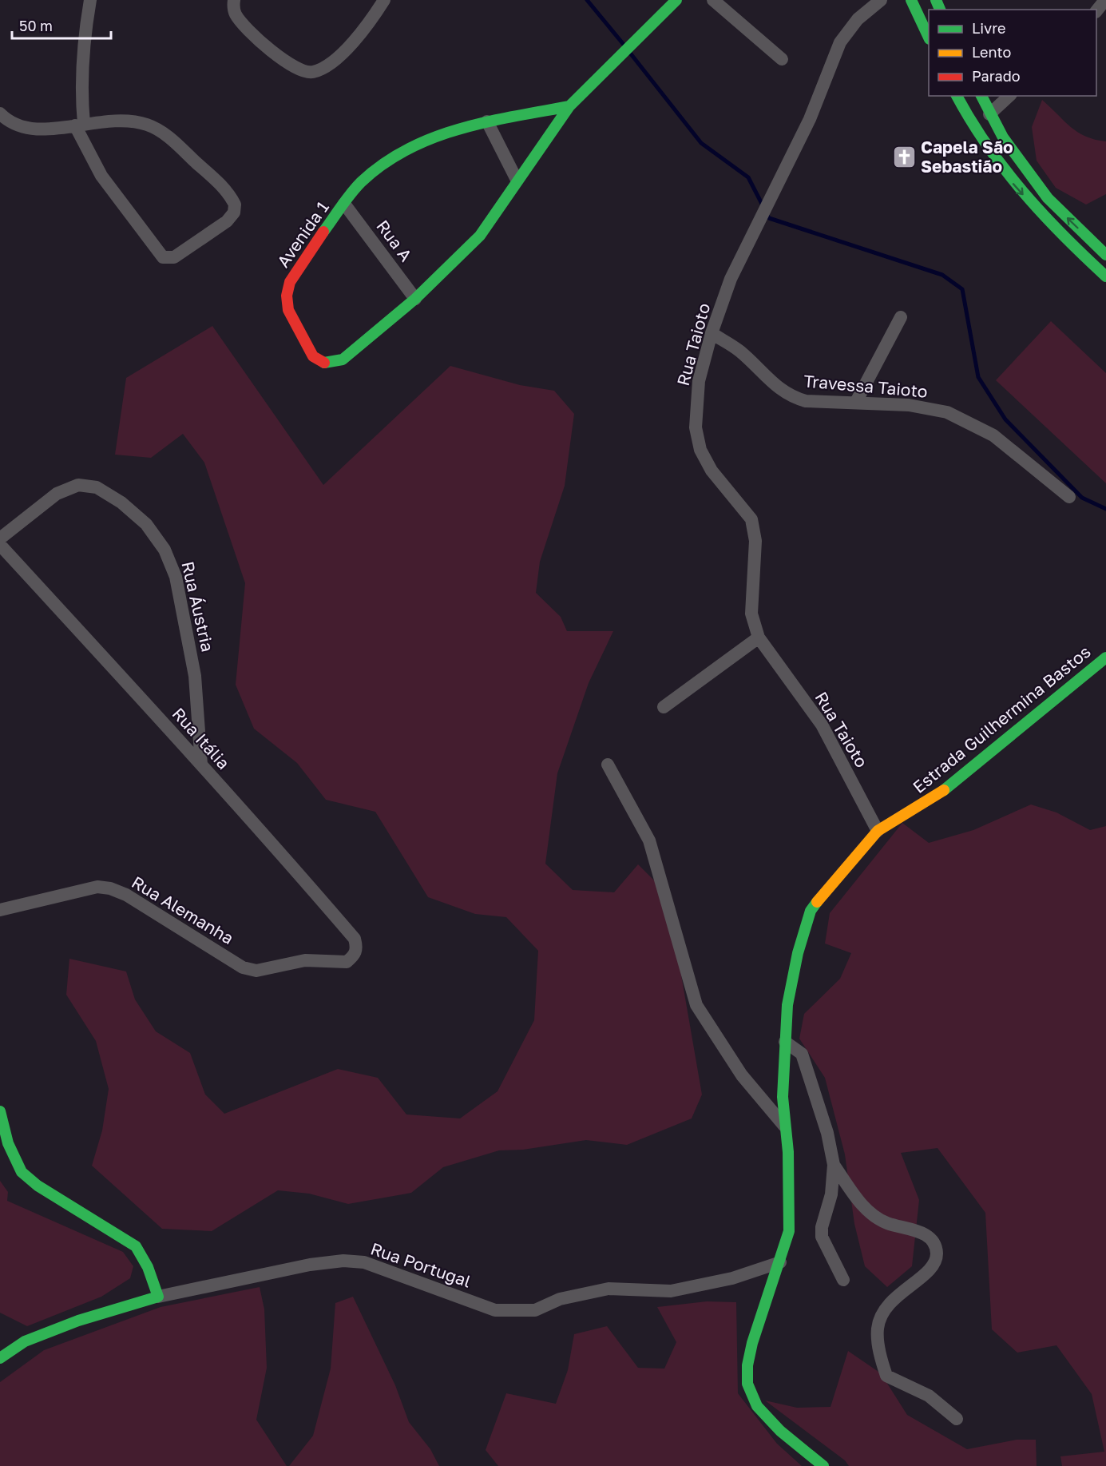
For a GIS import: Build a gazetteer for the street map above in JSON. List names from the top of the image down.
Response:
{
  "streets": {
    "street": [
      "Avenida 1",
      "Rua A",
      "Rua Taioto",
      "Travessa Taioto",
      "Rua Áustria",
      "Estrada Guilhermina Bastos",
      "Rua Itália",
      "Rua Alemanha",
      "Rua Portugal"
    ]
  },
  "crossings": [
    ["Avenida 1", "Rua A"],
    ["Rua Taioto", "Travessa Taioto"],
    ["Rua Taioto", "Estrada Guilhermina Bastos"],
    ["Rua Áustria", "Rua Itália"],
    ["Estrada Guilhermina Bastos", "Rua Portugal"],
    ["Rua Itália", "Rua Alemanha"]
  ],
  "places": {
    "church": ["Capela São Sebastião"]
  },
  "legend": ["Livre", "Lento", "Parado"],
  "scale_bar": "50 m"
}
